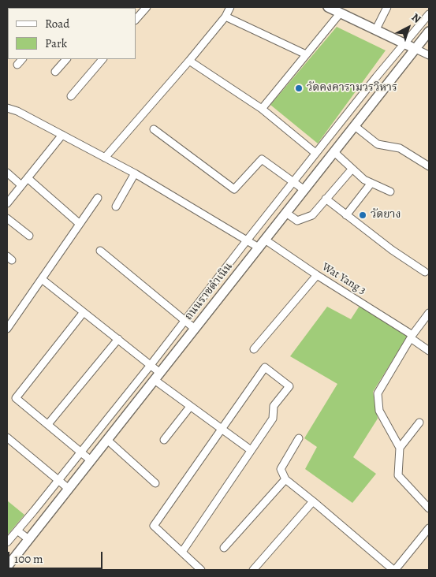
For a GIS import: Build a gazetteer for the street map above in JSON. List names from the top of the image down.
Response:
{
  "streets": {
    "main road": ["ถนนราชดำเนิน"],
    "street": ["Wat Yang 3"]
  },
  "crossings": [
    ["Wat Yang 3", "ถนนราชดำเนิน"]
  ],
  "places": ["วัดคงคารามวรวิหาร", "วัดยาง"],
  "legend": ["Road", "Park"],
  "scale_bar": "100 m",
  "north": "top right"
}
